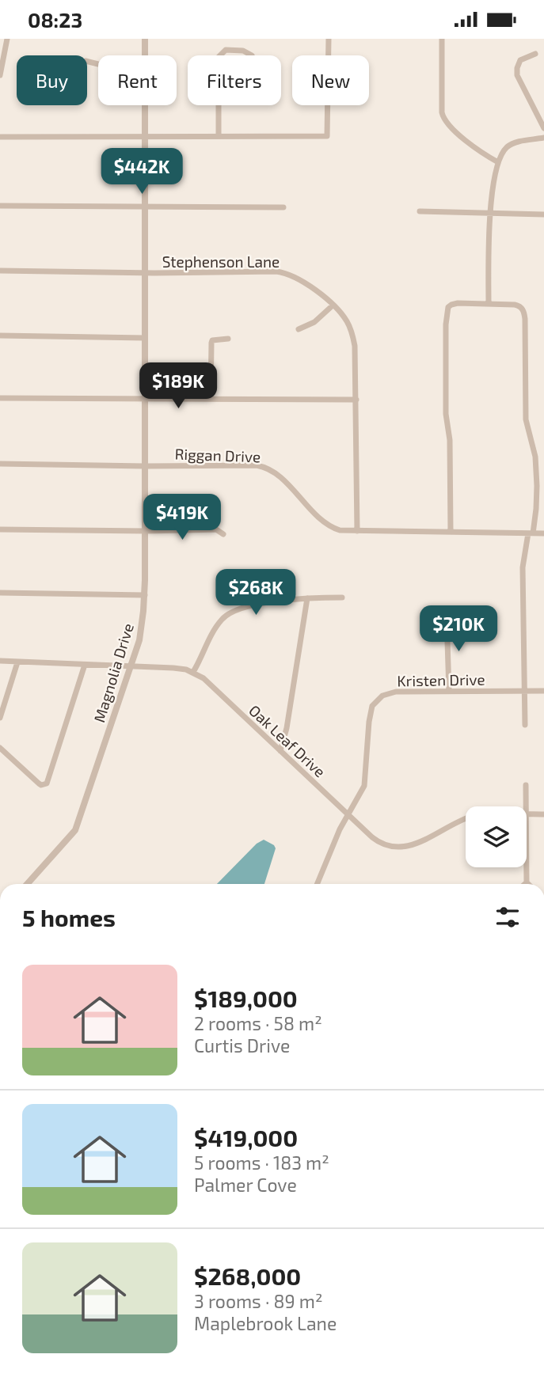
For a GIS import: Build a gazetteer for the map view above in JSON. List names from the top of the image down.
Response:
{
  "streets": {
    "street": [
      "Stephenson Lane",
      "Riggan Drive",
      "Magnolia Drive",
      "Kristen Drive",
      "Oak Leaf Drive"
    ]
  },
  "crossings": [
    ["Stephenson Lane", "Riggan Drive"],
    ["Stephenson Lane", "Magnolia Drive"],
    ["Riggan Drive", "Magnolia Drive"],
    ["Magnolia Drive", "Oak Leaf Drive"],
    ["Kristen Drive", "Oak Leaf Drive"]
  ],
  "page": {
    "status": "08:23",
    "chip": [
      "Buy",
      "Rent",
      "Filters",
      "New"
    ],
    "price": [
      "$442K",
      "$189K",
      "$419K",
      "$268K",
      "$210K"
    ],
    "heading": "5 homes",
    "list": [
      {
        "name": "$189,000",
        "note": "2 rooms · 58 m² · Curtis Drive"
      },
      {
        "name": "$419,000",
        "note": "5 rooms · 183 m² · Palmer Cove"
      },
      {
        "name": "$268,000",
        "note": "3 rooms · 89 m² · Maplebrook Lane"
      }
    ]
  }
}
